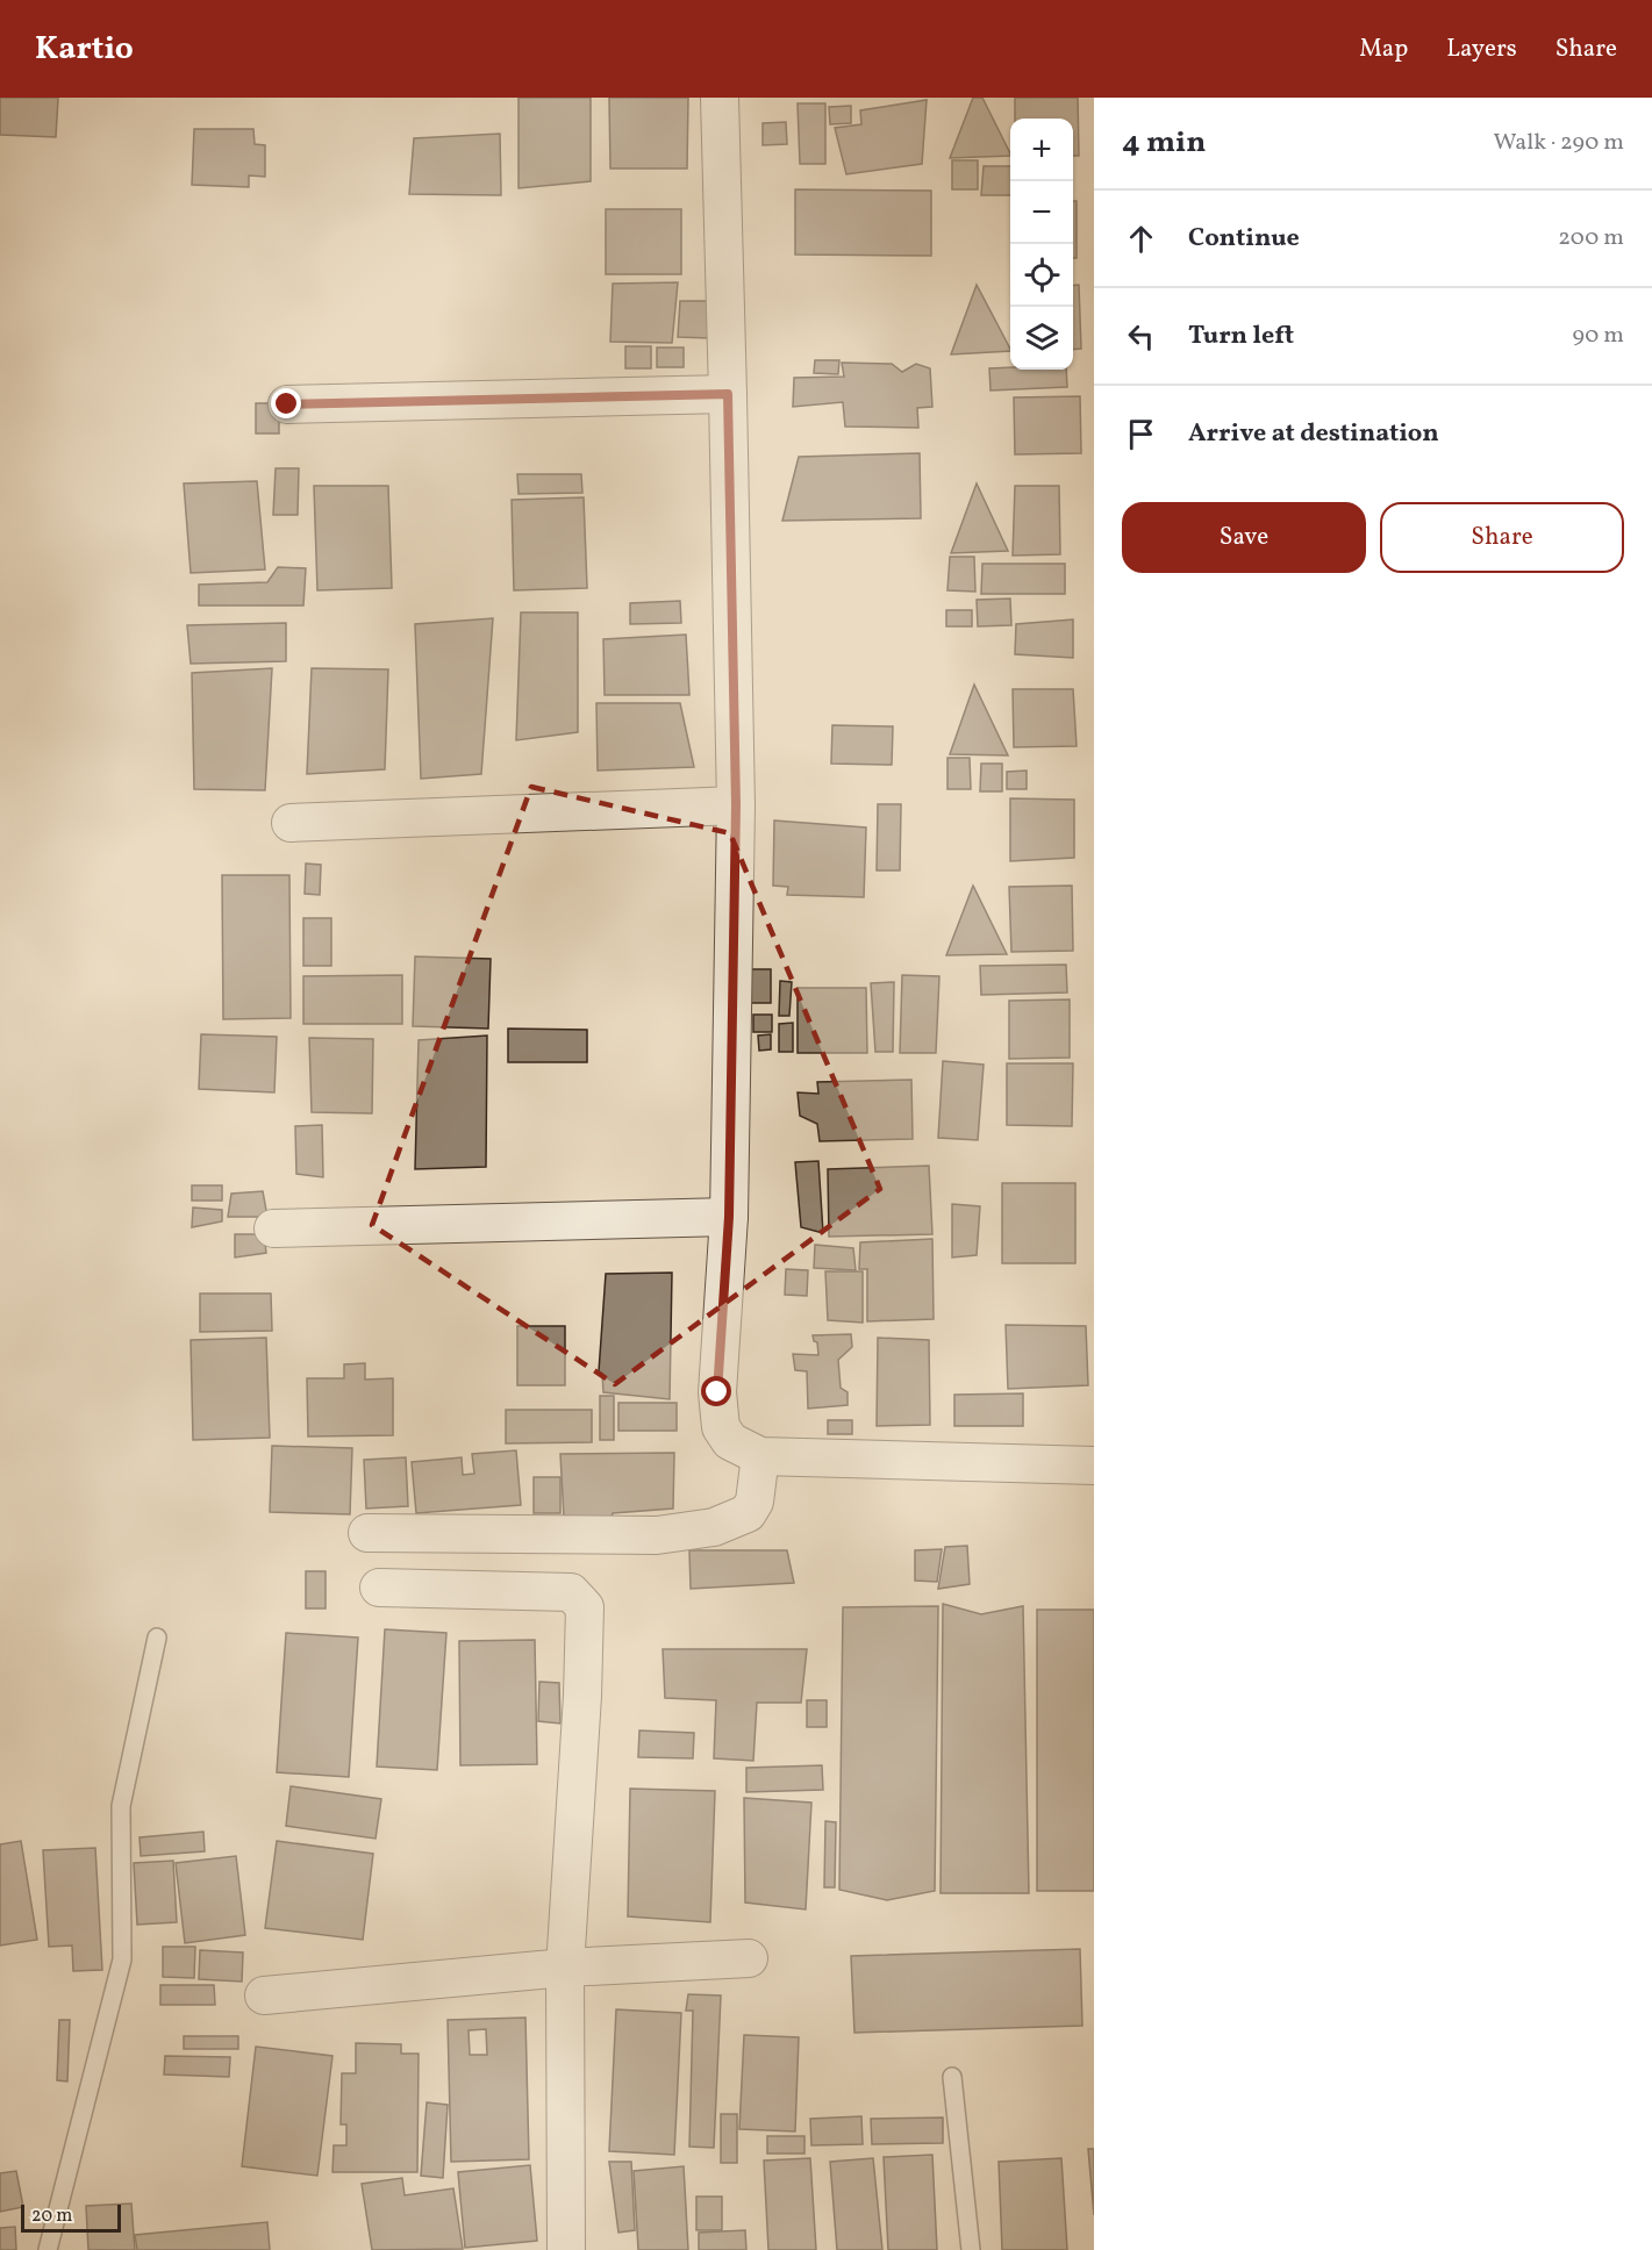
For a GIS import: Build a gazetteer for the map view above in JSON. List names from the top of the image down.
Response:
{
  "scale_bar": "20 m",
  "page": {
    "header": "Kartio",
    "nav": ["Map", "Layers", "Share"],
    "heading": ["4 min", "Walk · 290 m"],
    "map_buttons": ["+", "−"],
    "list": [
      ["Continue", "200 m"],
      ["Turn left", "90 m"],
      "Arrive at destination"
    ],
    "buttons": ["Save", "Share"],
    "scale": "20 m"
  }
}
